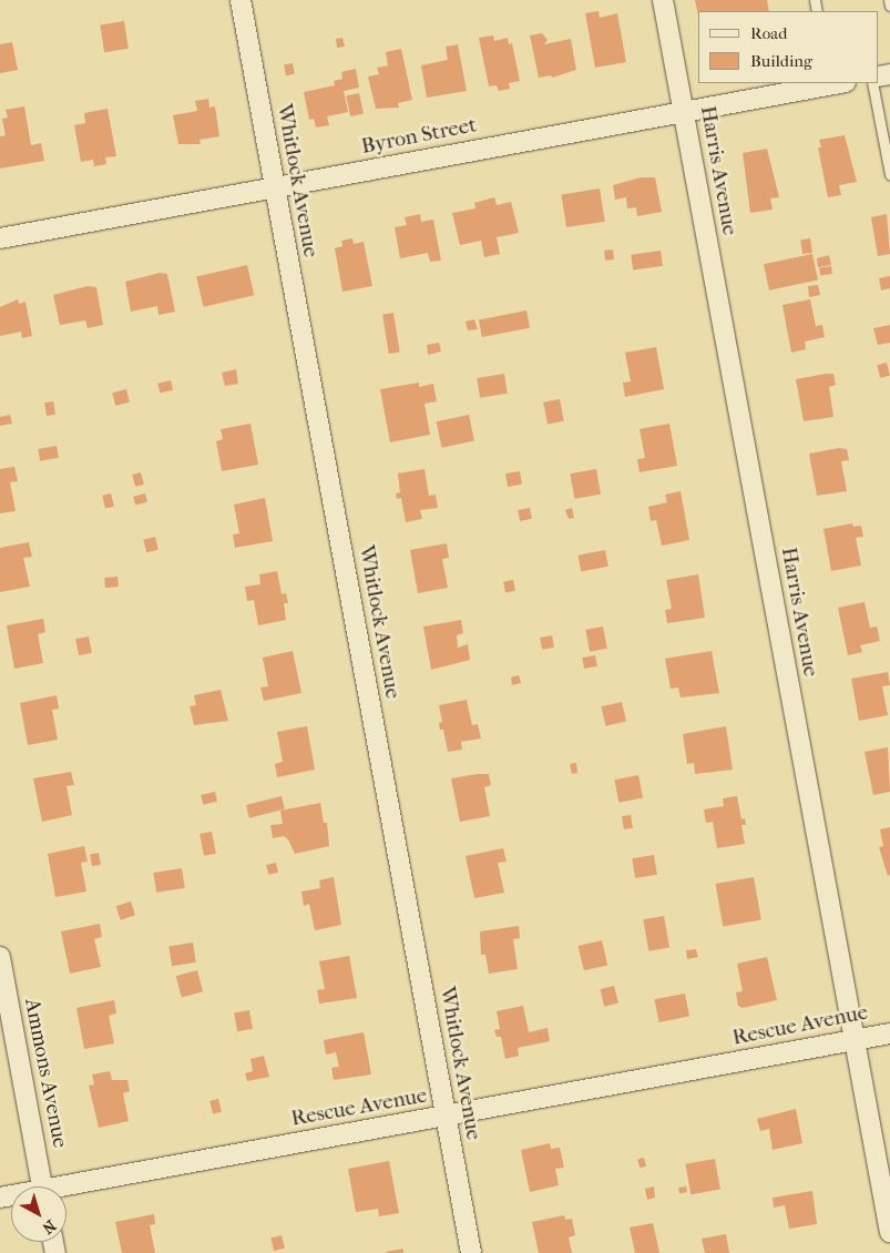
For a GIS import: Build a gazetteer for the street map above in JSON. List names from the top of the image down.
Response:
{
  "streets": {
    "street": [
      "Byron Street",
      "Harris Avenue",
      "Whitlock Avenue",
      "Rescue Avenue",
      "Ammons Avenue"
    ]
  },
  "crossings": [
    ["Byron Street", "Harris Avenue"],
    ["Byron Street", "Whitlock Avenue"],
    ["Harris Avenue", "Rescue Avenue"],
    ["Whitlock Avenue", "Rescue Avenue"]
  ],
  "legend": ["Road", "Building"],
  "north": "bottom right"
}
